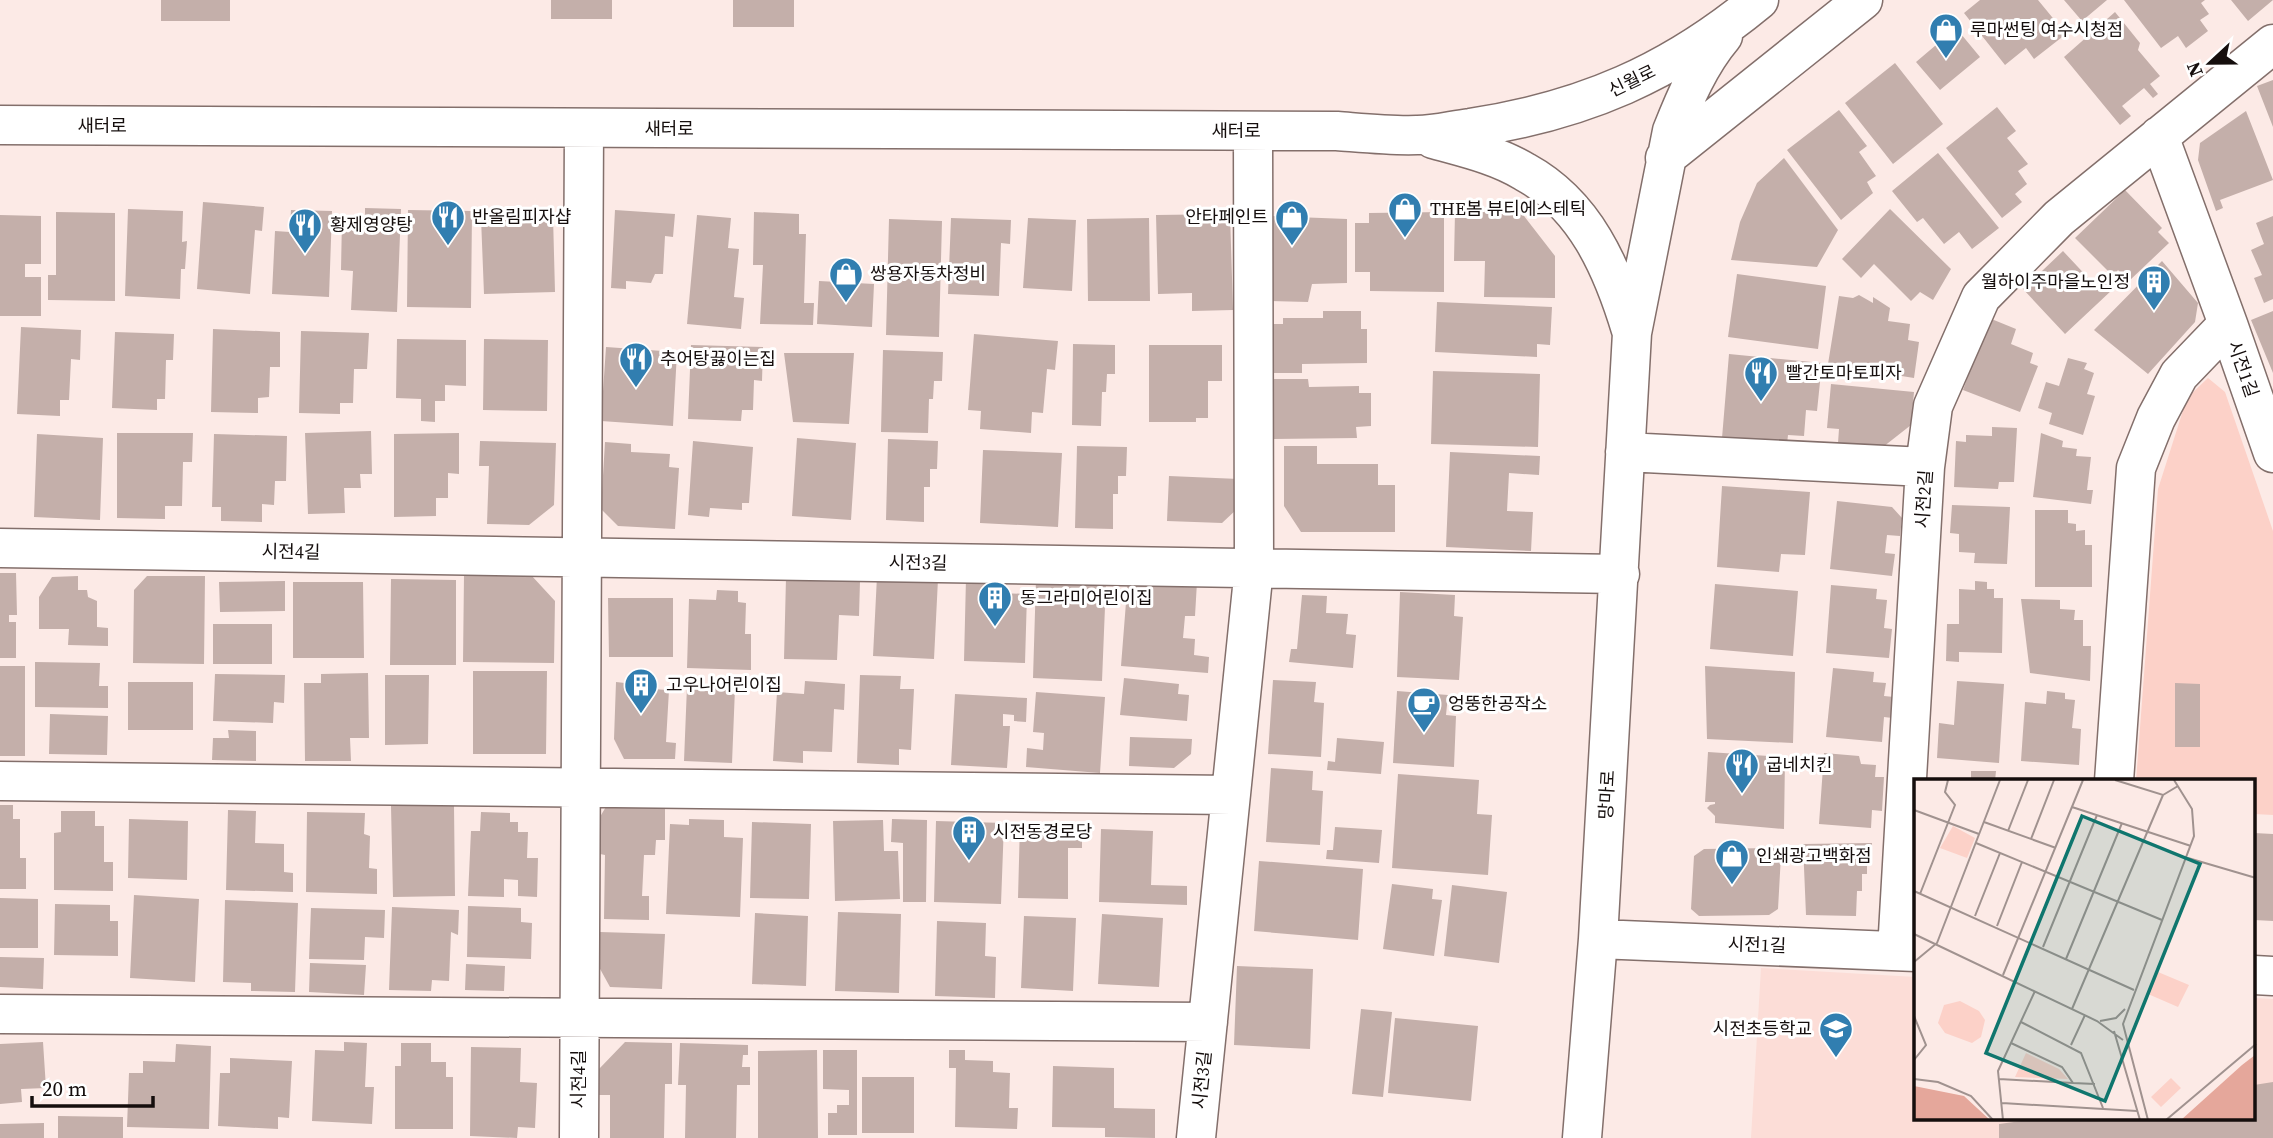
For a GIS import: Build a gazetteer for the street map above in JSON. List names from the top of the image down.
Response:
{
  "streets": {
    "street": [
      "신월로",
      "새터로",
      "시전1길",
      "시전2길",
      "시전4길",
      "시전3길",
      "망마로"
    ]
  },
  "crossings": [
    ["신월로", "새터로"],
    ["새터로", "시전4길"],
    ["새터로", "시전3길"],
    ["시전1길", "시전2길"],
    ["시전1길", "망마로"],
    ["시전4길", "시전3길"]
  ],
  "places": {
    "shop": [
      "루마썬팅 여수시청점",
      "THE봄 뷰티에스테틱",
      "안타페인트",
      "쌍용자동차정비",
      "인쇄광고백화점"
    ],
    "restaurant": [
      "반올림피자샵",
      "황제영양탕",
      "추어탕끓이는집",
      "빨간토마토피자",
      "굽네치킨"
    ],
    "building": [
      "월하이주마을노인정",
      "동그라미어린이집",
      "고우나어린이집",
      "시전동경로당"
    ],
    "cafe": ["엉뚱한공작소"],
    "school or university": ["시전초등학교"]
  },
  "scale_bar": "20 m",
  "north": "left"
}
